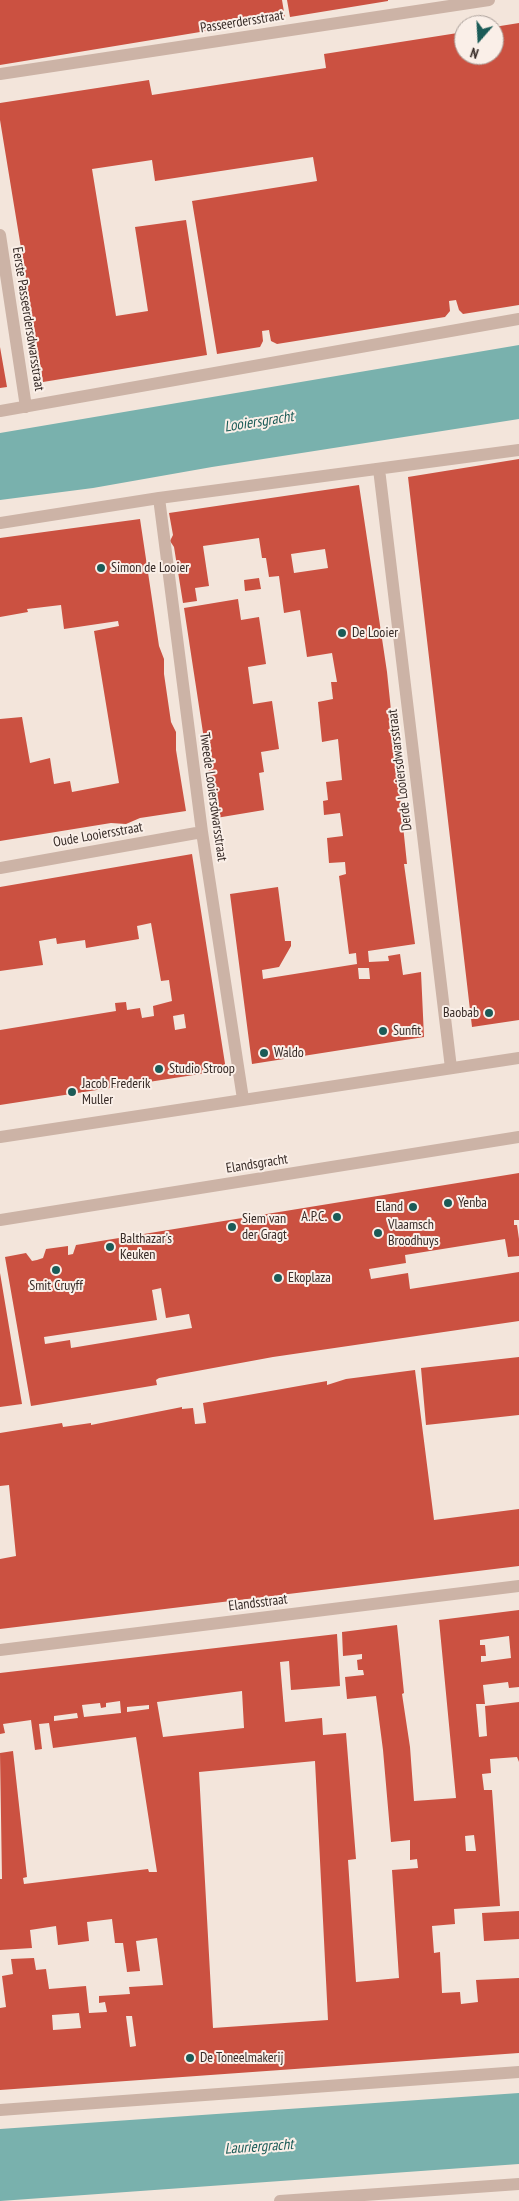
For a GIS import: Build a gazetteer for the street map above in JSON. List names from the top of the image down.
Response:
{
  "streets": {
    "street": [
      "Passeerdersstraat",
      "Eerste Passeerdersdwarsstraat",
      "Derde Looiersdwarsstraat",
      "Tweede Looiersdwarsstraat",
      "Oude Looiersstraat",
      "Elandsgracht",
      "Elandsstraat"
    ]
  },
  "crossings": [
    ["Tweede Looiersdwarsstraat", "Oude Looiersstraat"]
  ],
  "water": ["Looiersgracht", "Lauriergracht"],
  "places": [
    "Simon de Looier",
    "De Looier",
    "Baobab",
    "Sunfit",
    "Waldo",
    "Studio Stroop",
    "Jacob Frederik Muller",
    "Yenba",
    "Eland",
    "A.P.C.",
    "Siem van der Gragt",
    "Vlaamsch Broodhuys",
    "Balthazar's Keuken",
    "Smit Cruyff",
    "Ekoplaza",
    "De Toneelmakerij"
  ],
  "north": "bottom"
}
